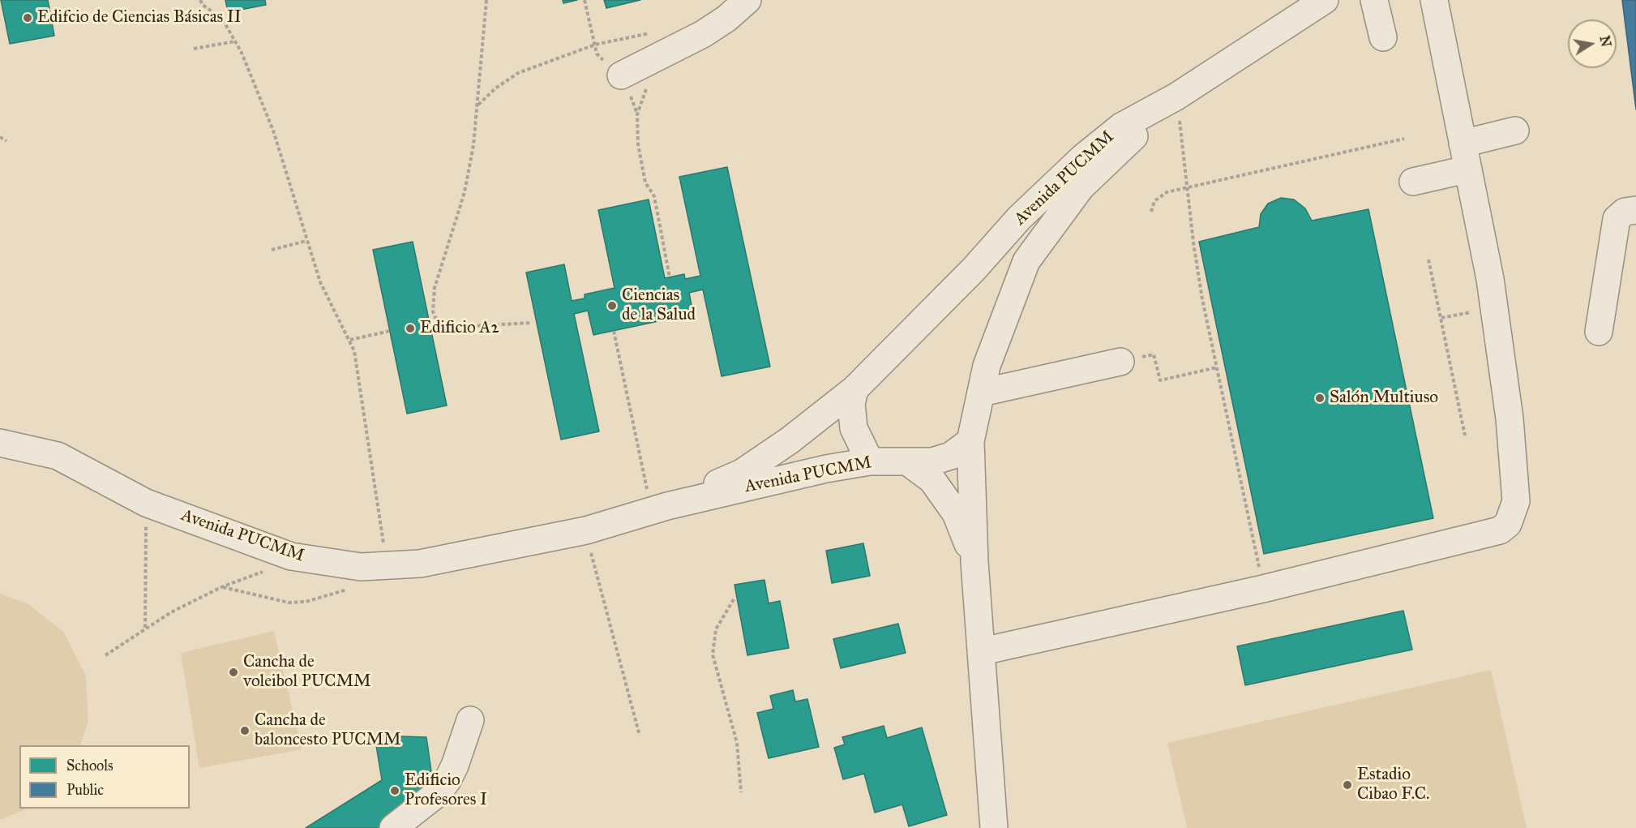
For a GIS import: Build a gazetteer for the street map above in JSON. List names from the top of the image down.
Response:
{
  "streets": {
    "street": ["Avenida PUCMM"]
  },
  "places": [
    "Edifcio de Ciencias Básicas II",
    "Ciencias de la Salud",
    "Edificio A2",
    "Salón Multiuso",
    "Cancha de voleibol PUCMM",
    "Cancha de baloncesto PUCMM",
    "Estadio Cibao F.C.",
    "Edificio Profesores I"
  ],
  "legend": ["Schools", "Public"],
  "north": "right"
}
